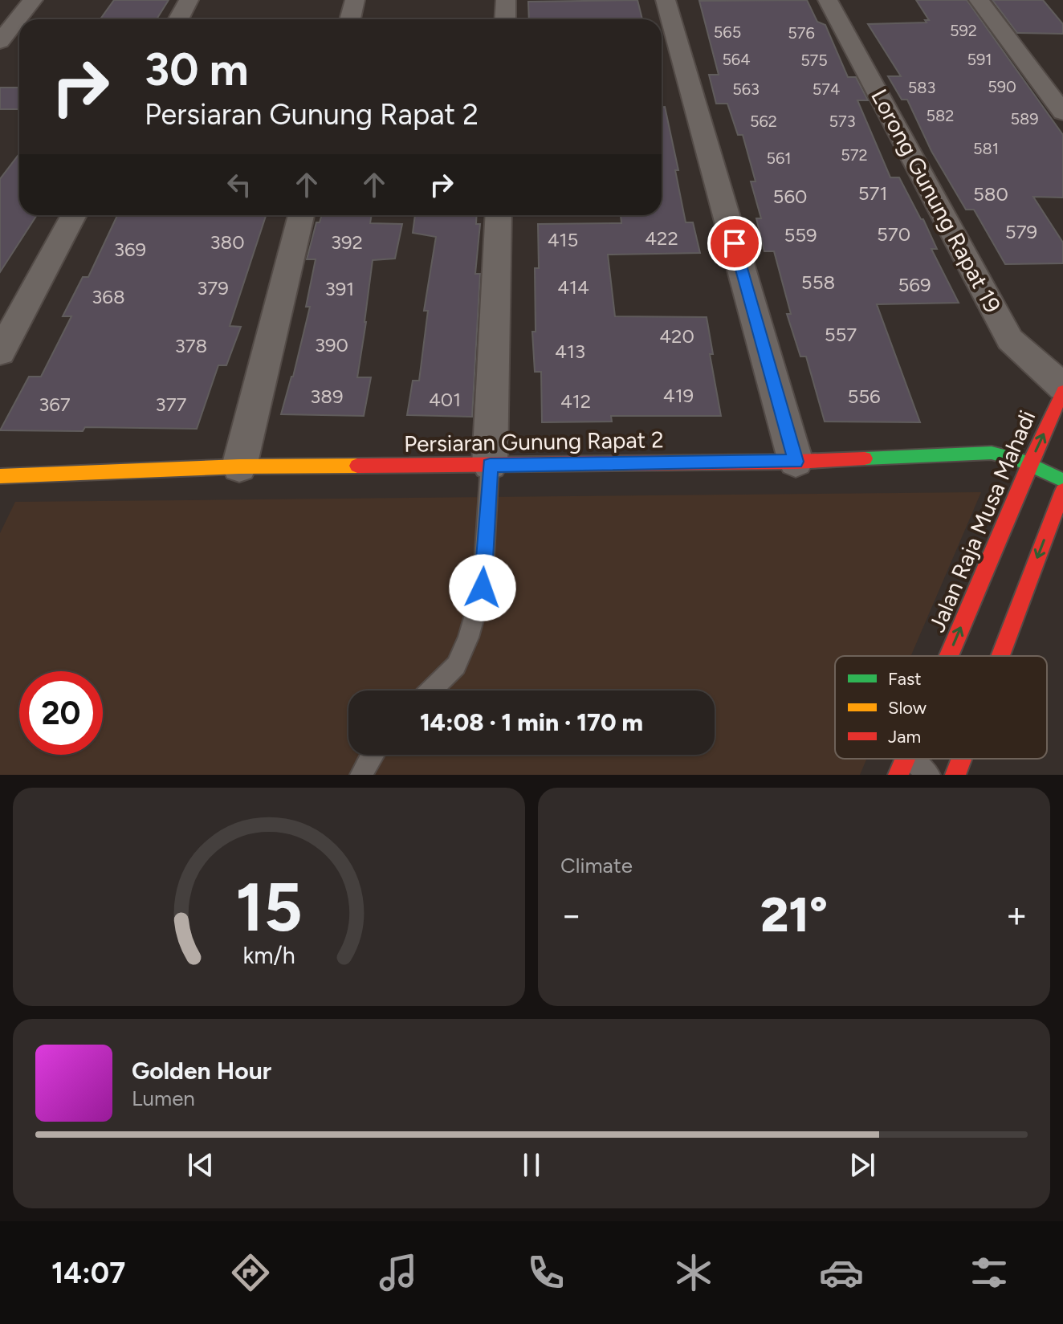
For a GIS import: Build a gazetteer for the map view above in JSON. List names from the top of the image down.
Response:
{
  "streets": {
    "street": ["Lorong Gunung Rapat 19", "Persiaran Gunung Rapat 2", "Jalan Raja Musa Mahadi"]
  },
  "crossings": [
    ["Lorong Gunung Rapat 19", "Jalan Raja Musa Mahadi"],
    ["Persiaran Gunung Rapat 2", "Jalan Raja Musa Mahadi"]
  ],
  "house_numbers": [
    "592",
    "565",
    "576",
    "564",
    "591",
    "575",
    "590",
    "583",
    "563",
    "574",
    "582",
    "589",
    "562",
    "573",
    "581",
    "572",
    "561",
    "571",
    "580",
    "560",
    "579",
    "570",
    "559",
    "422",
    "415",
    "380",
    "392",
    "369",
    "558",
    "569",
    "414",
    "379",
    "391",
    "368",
    "557",
    "420",
    "390",
    "378",
    "413",
    "419",
    "389",
    "556",
    "401",
    "412",
    "367",
    "377"
  ],
  "legend": ["Fast", "Slow", "Jam"],
  "page": {
    "turn": ["30 m", "Persiaran Gunung Rapat 2"],
    "limit": "20",
    "trip": "14:08 · 1 min · 170 m",
    "tile": "Climate",
    "heat": ["−", "21°", "+"],
    "song": ["Golden Hour", "Lumen"],
    "tabs": "14:07",
    "gauge": ["15", "km/h"]
  }
}
